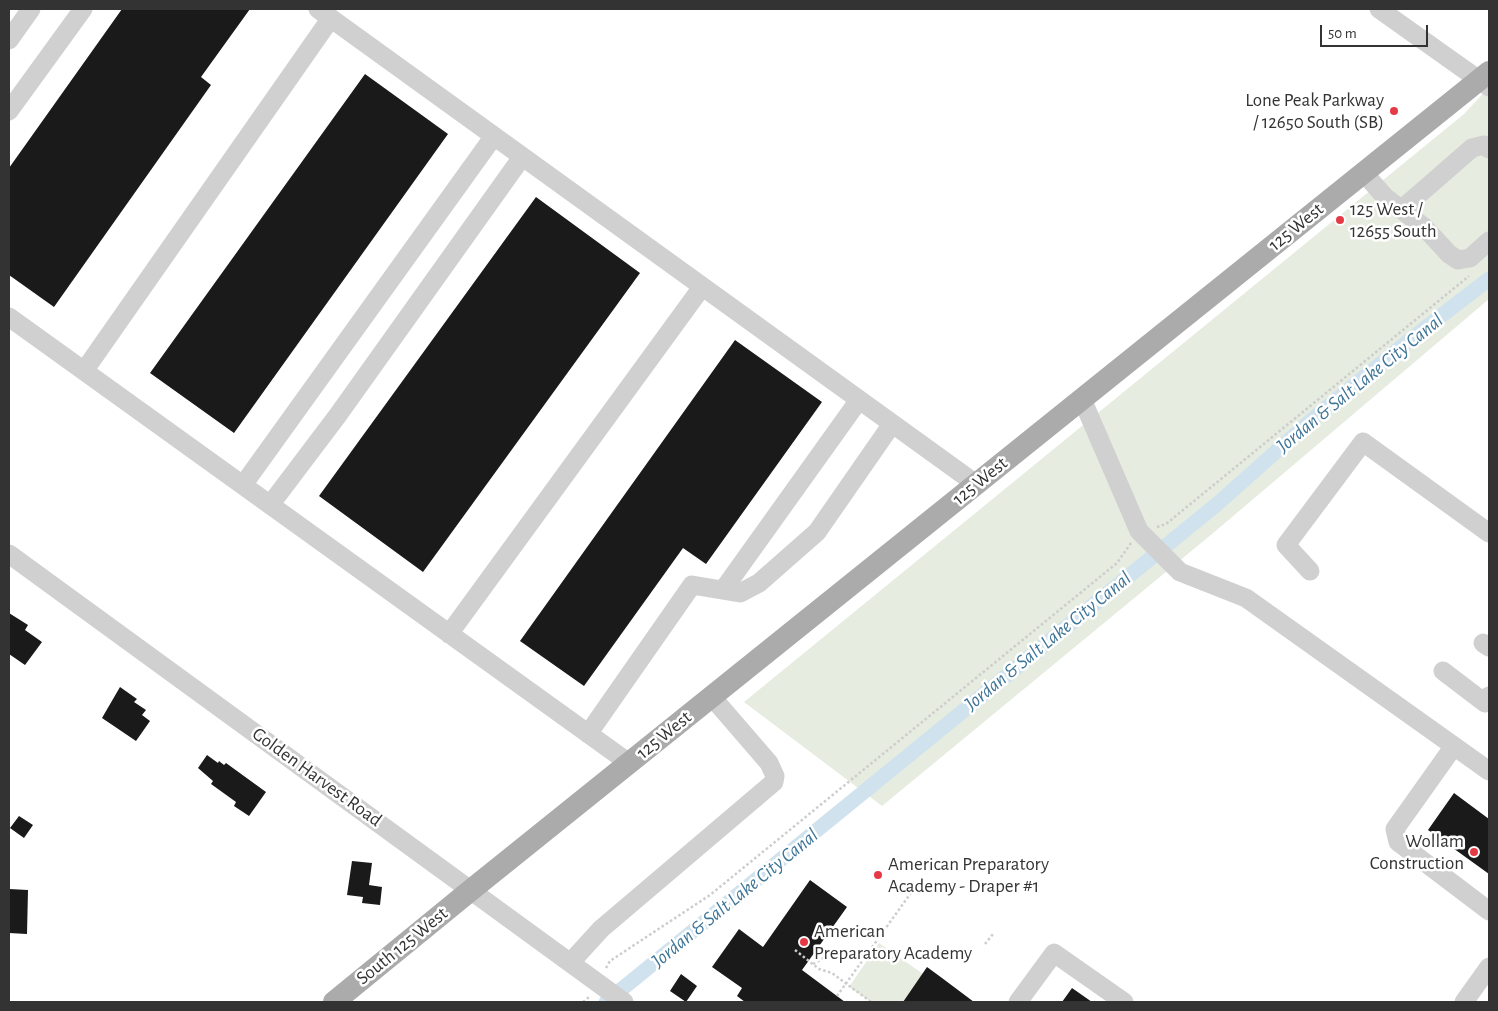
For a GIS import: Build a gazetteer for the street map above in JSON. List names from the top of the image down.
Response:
{
  "streets": {
    "main road": ["125 West", "South 125 West"],
    "street": ["Golden Harvest Road"]
  },
  "crossings": [
    ["125 West", "Golden Harvest Road"],
    ["125 West", "South 125 West"],
    ["Golden Harvest Road", "South 125 West"]
  ],
  "water": ["Jordan & Salt Lake City Canal"],
  "places": [
    "Lone Peak Parkway / 12650 South (SB)",
    "125 West / 12655 South",
    "Wollam Construction",
    "American Preparatory Academy - Draper #1",
    "American Preparatory Academy"
  ],
  "scale_bar": "50 m"
}
